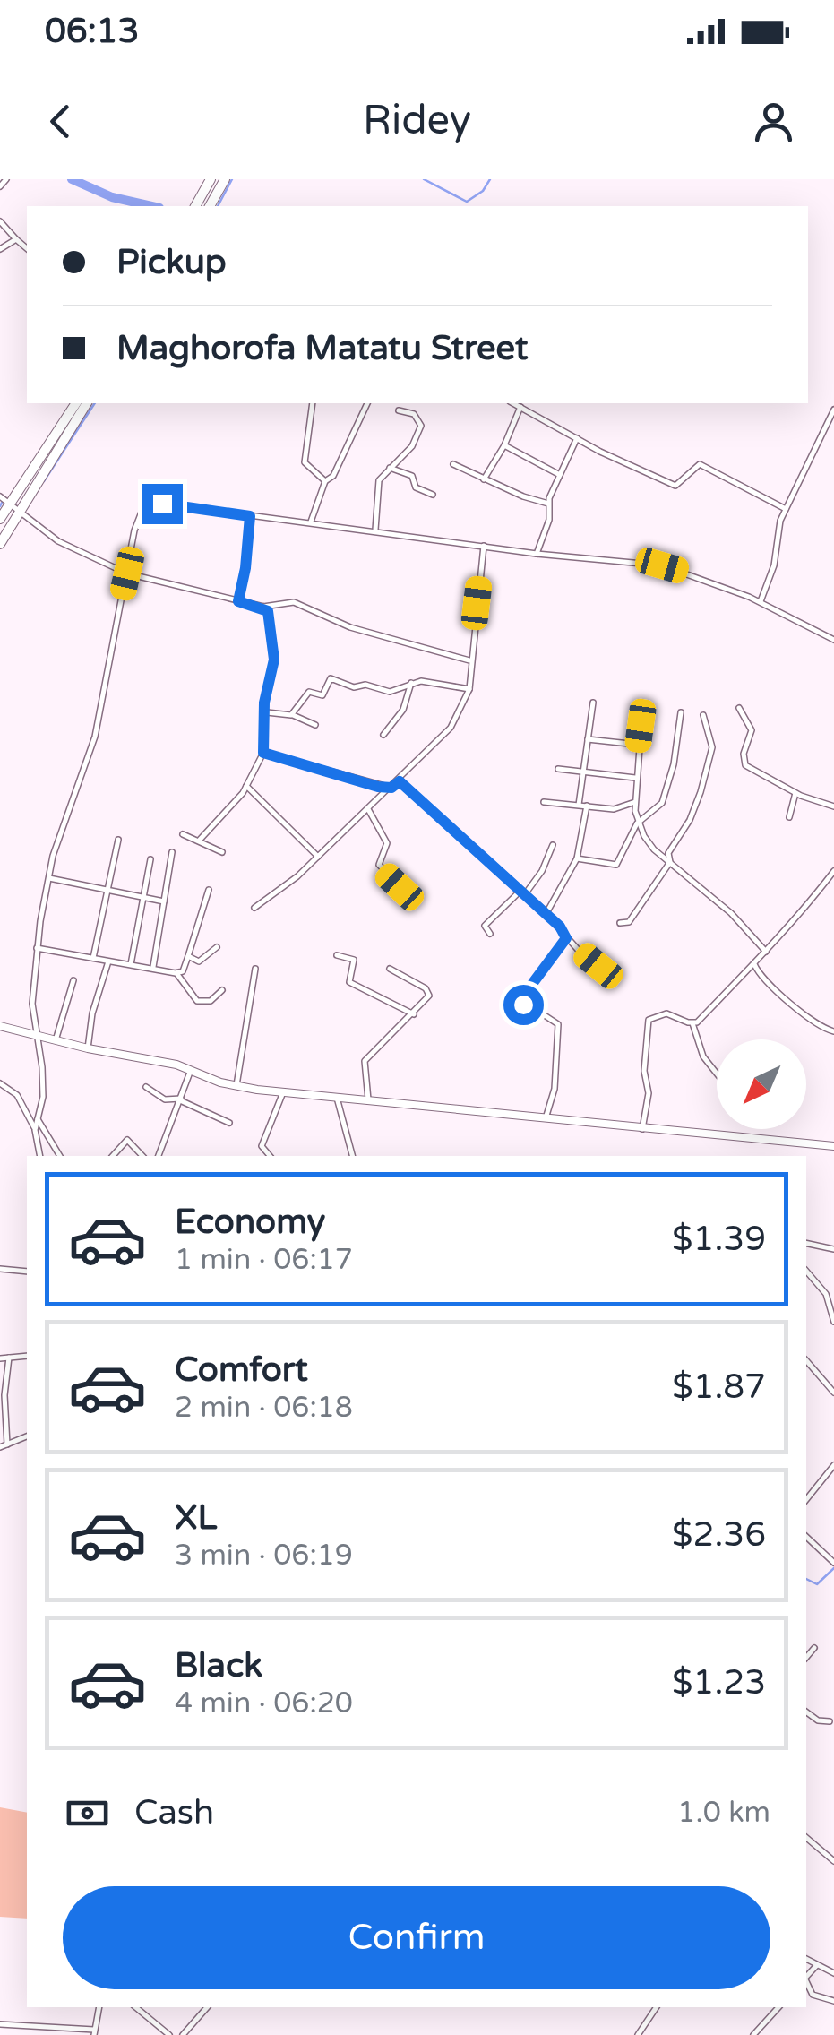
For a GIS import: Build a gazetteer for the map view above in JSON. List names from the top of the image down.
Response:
{
  "north": "bottom left",
  "page": {
    "status": "06:13",
    "header": "Ridey",
    "banner": ["Pickup", "Maghorofa Matatu Street"],
    "list": [
      {
        "name": "Economy",
        "note": "1 min · 06:17",
        "value": "$1.39"
      },
      {
        "name": "Comfort",
        "note": "2 min · 06:18",
        "value": "$1.87"
      },
      {
        "name": "XL",
        "note": "3 min · 06:19",
        "value": "$2.36"
      },
      {
        "name": "Black",
        "note": "4 min · 06:20",
        "value": "$1.23"
      }
    ],
    "pay": ["Cash", "1.0 km"],
    "buttons": "Confirm"
  }
}
